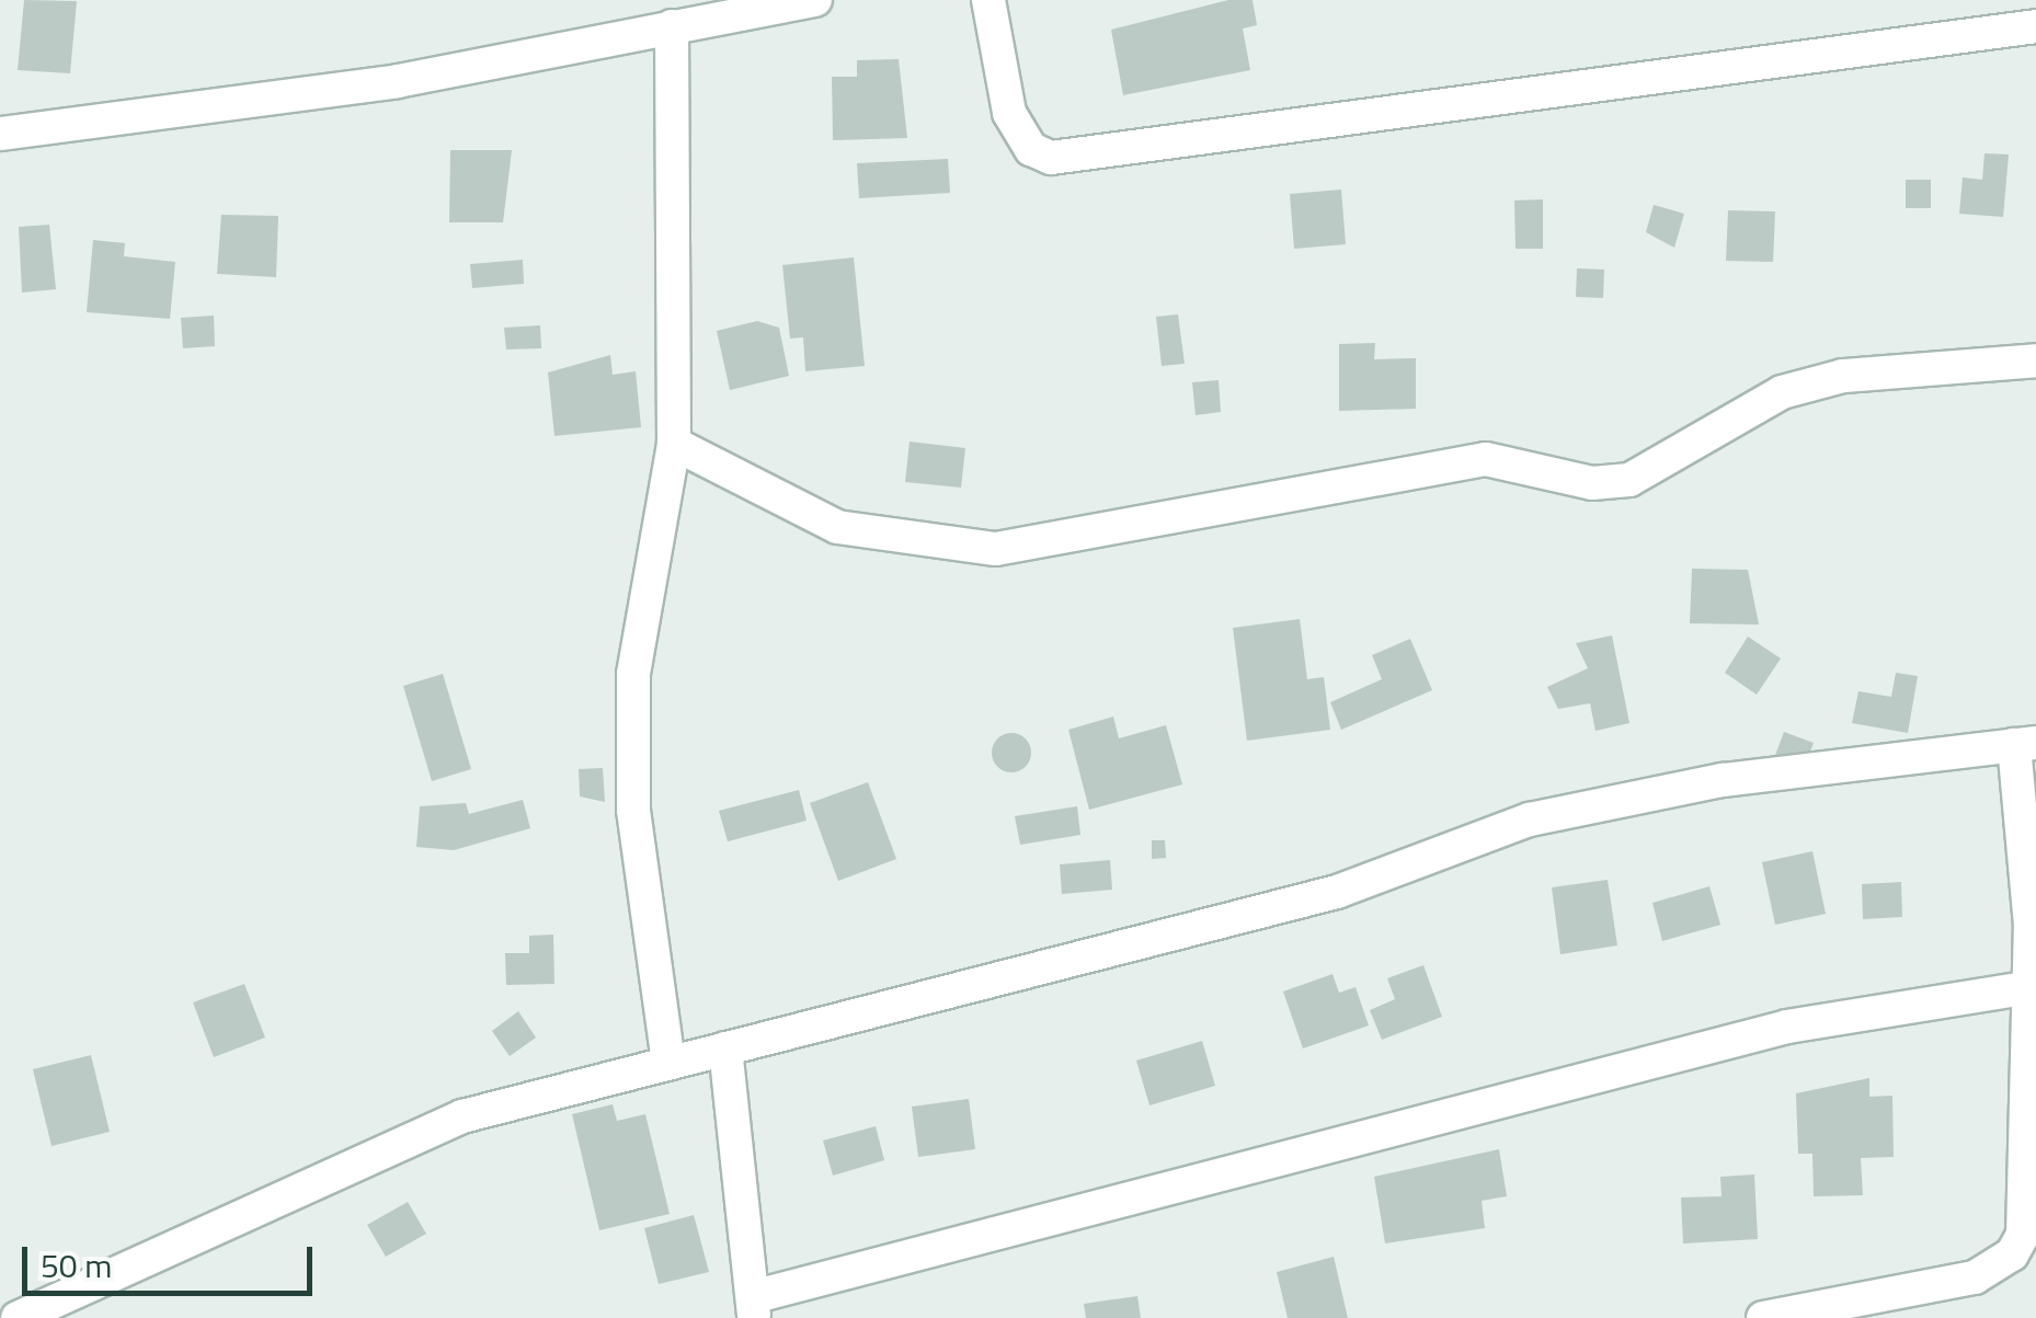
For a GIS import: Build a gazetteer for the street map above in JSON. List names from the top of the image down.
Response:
{
  "scale_bar": "50 m"
}
